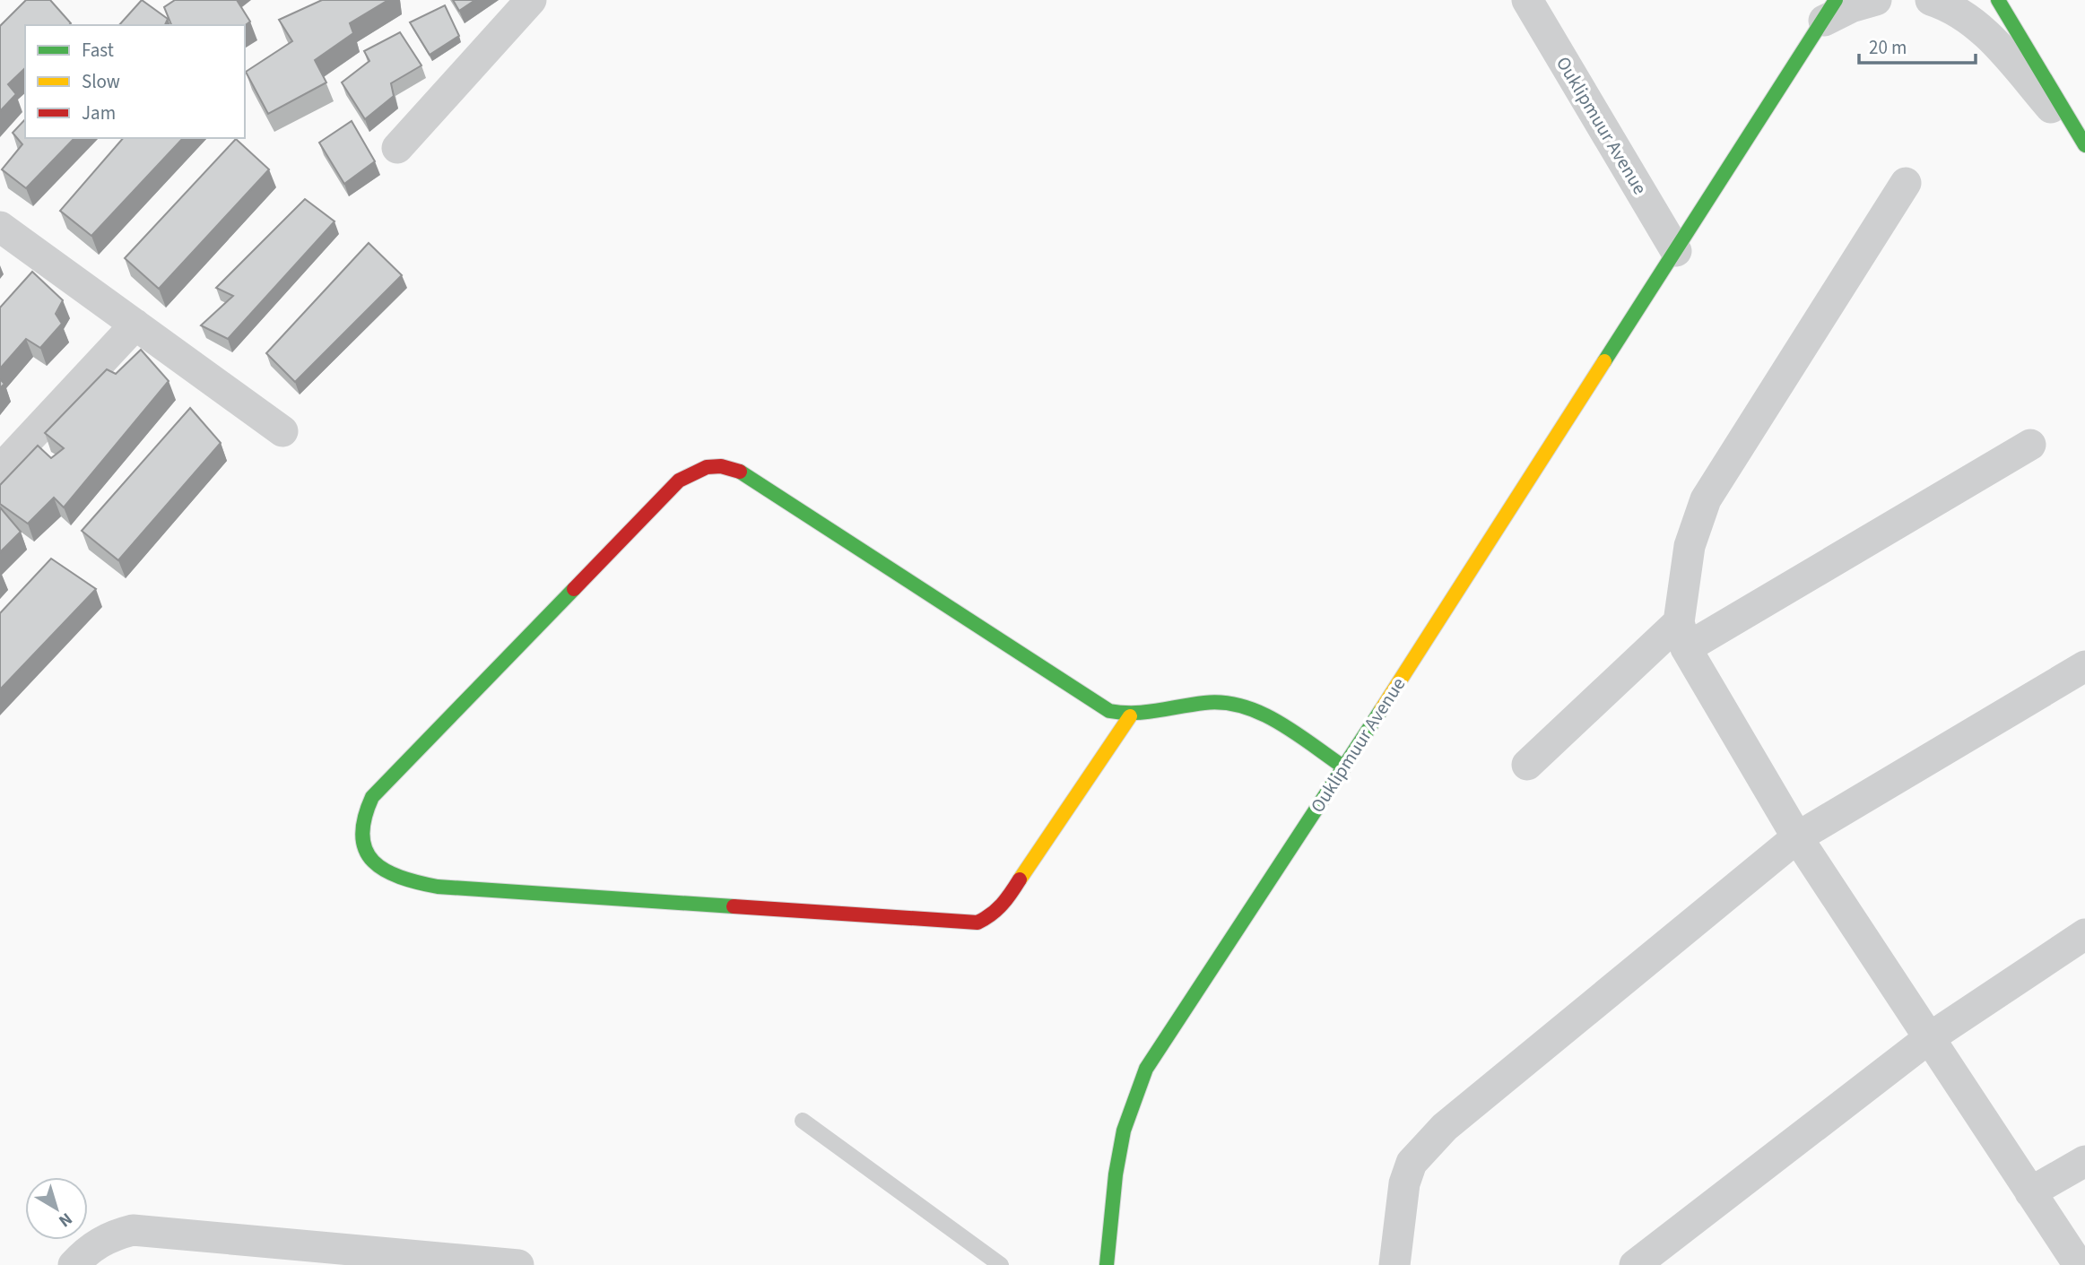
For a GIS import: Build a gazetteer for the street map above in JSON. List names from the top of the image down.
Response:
{
  "streets": {
    "street": ["Ouklipmuur Avenue"]
  },
  "legend": ["Fast", "Slow", "Jam"],
  "scale_bar": "20 m",
  "north": "bottom right"
}
